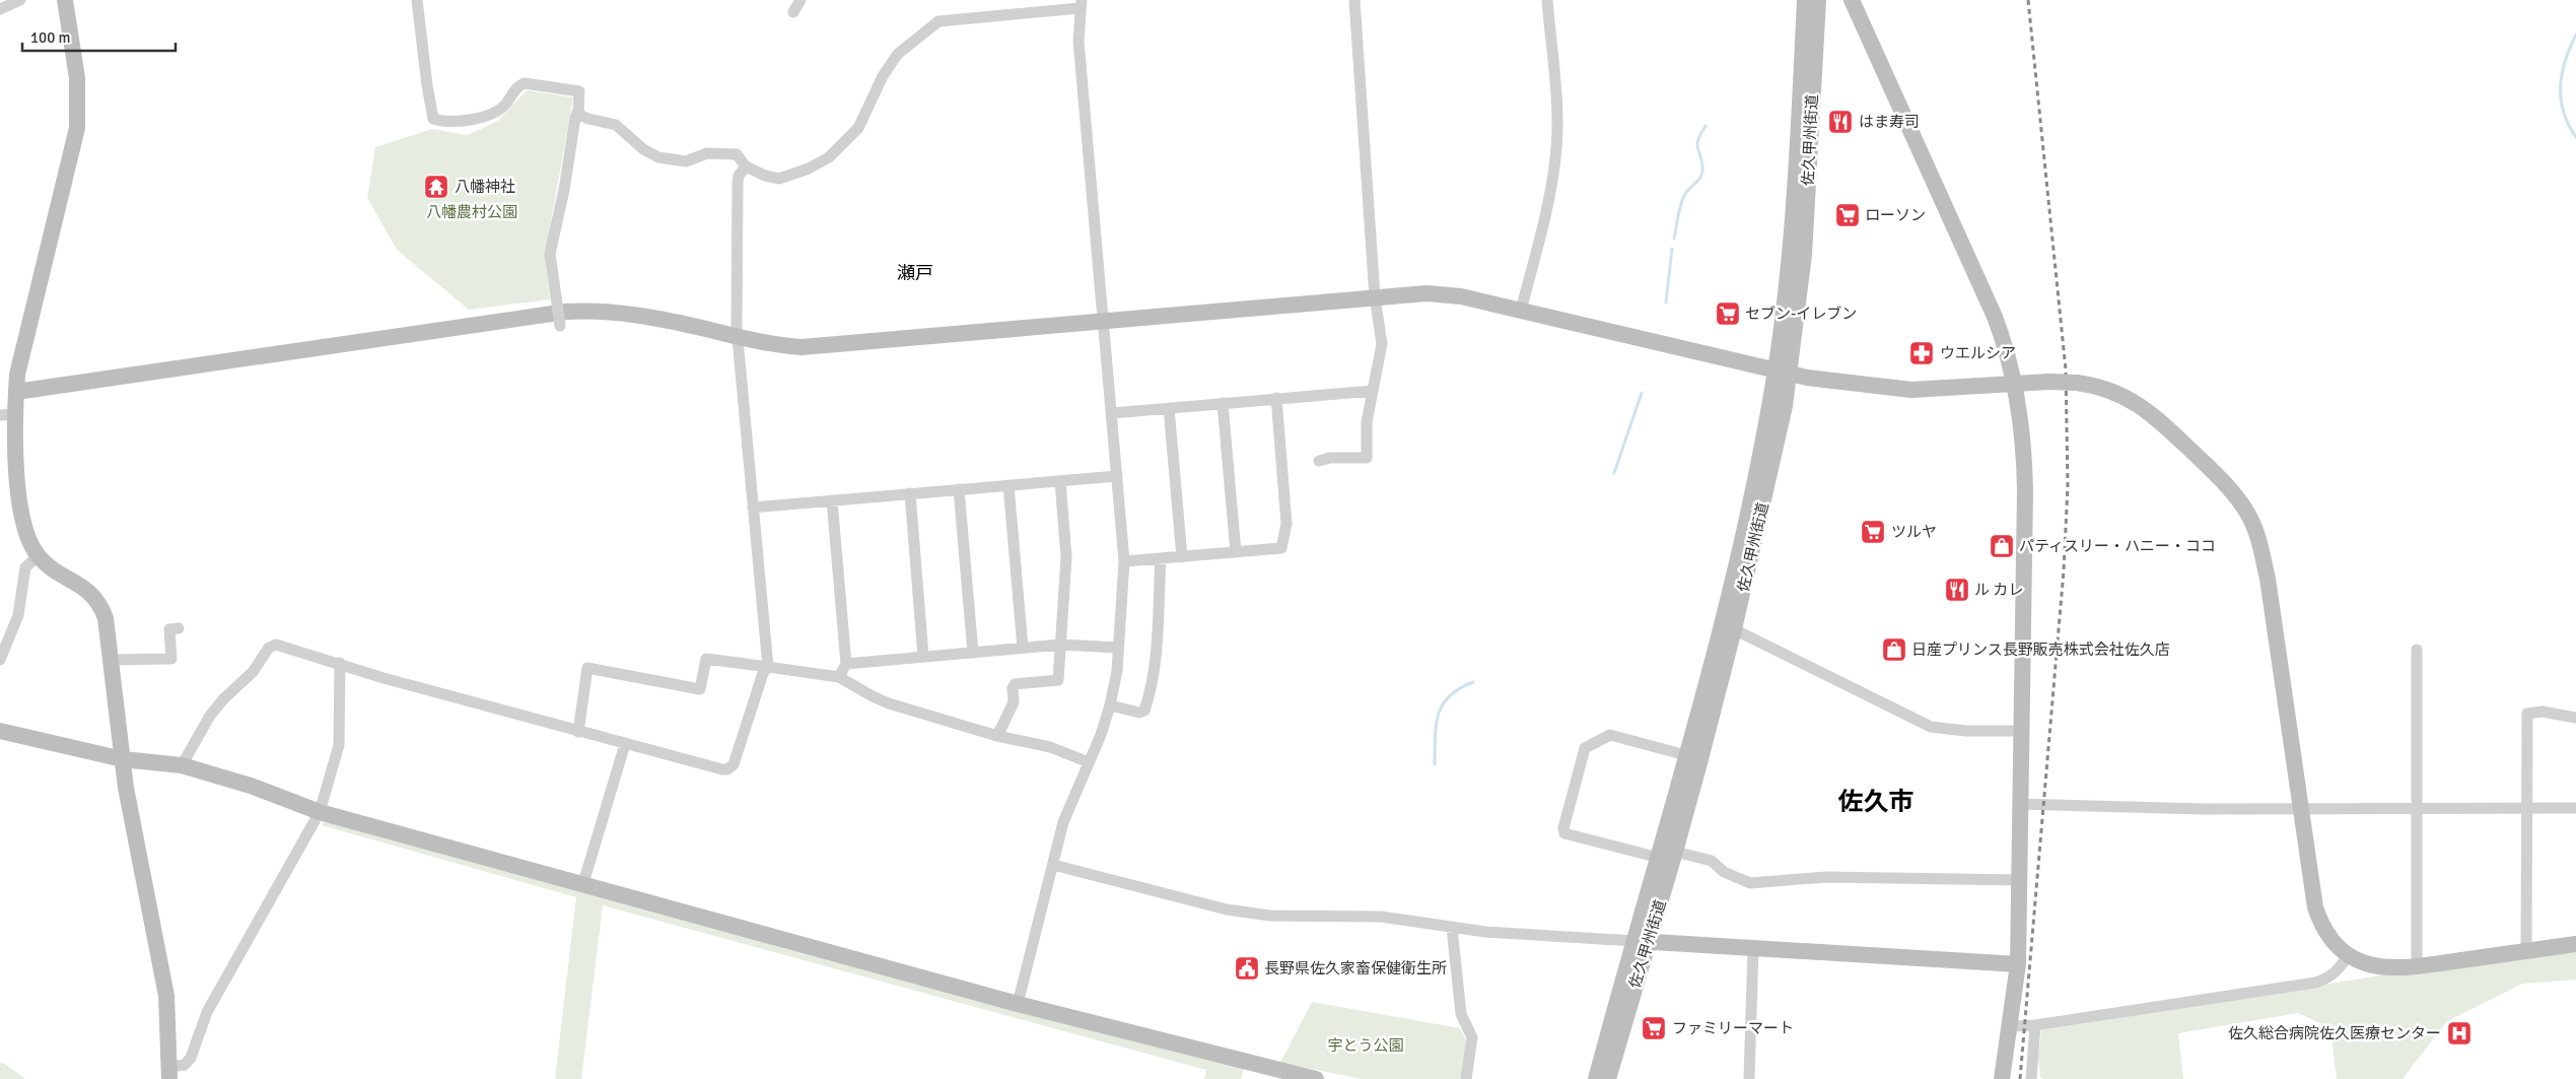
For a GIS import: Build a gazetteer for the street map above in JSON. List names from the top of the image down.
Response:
{
  "streets": {
    "street": ["佐久甲州街道"]
  },
  "districts": ["瀬戸", "佐久市"],
  "parks": ["八幡農村公園", "宇とう公園"],
  "places": {
    "restaurant": ["はま寿司", "ル カレ"],
    "temple": ["八幡神社"],
    "supermarket": [
      "ローソン",
      "セブン-イレブン",
      "ツルヤ",
      "ファミリーマート"
    ],
    "pharmacy": ["ウエルシア"],
    "shop": ["パティスリー・ハニー・ココ", "日産プリンス長野販売株式会社佐久店"],
    "public building": ["長野県佐久家畜保健衛生所"],
    "hospital": ["佐久総合病院佐久医療センター"]
  },
  "scale_bar": "100 m"
}
